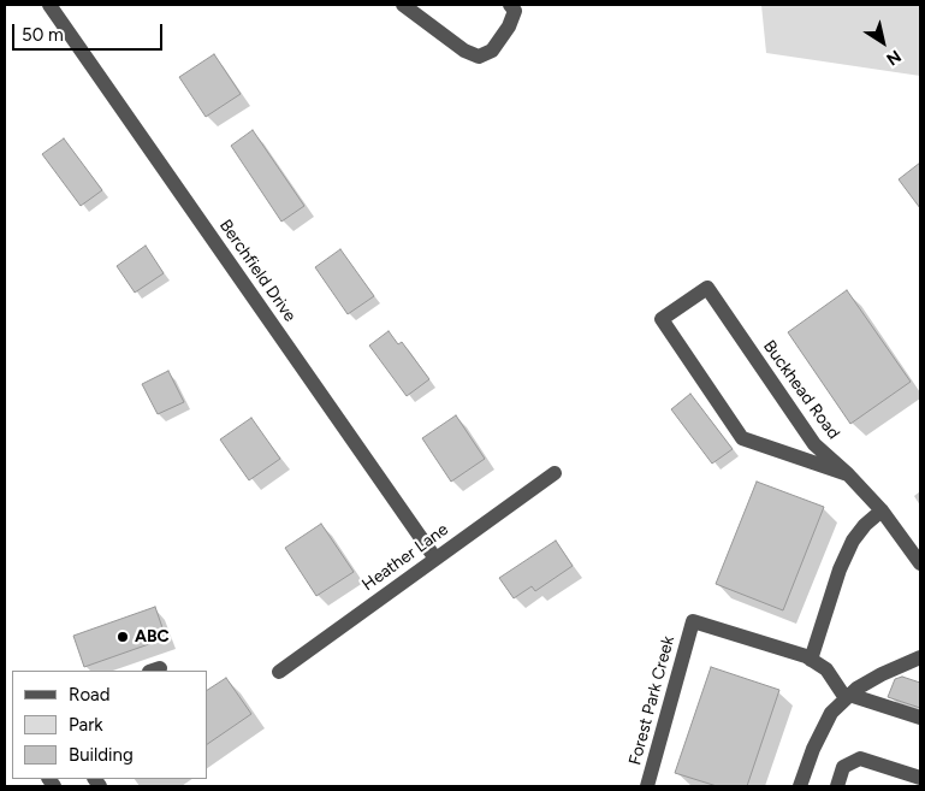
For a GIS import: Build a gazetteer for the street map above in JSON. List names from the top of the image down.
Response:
{
  "streets": {
    "street": [
      "Berchfield Drive",
      "Buckhead Road",
      "Heather Lane",
      "Forest Park Creek"
    ]
  },
  "crossings": [
    ["Berchfield Drive", "Heather Lane"]
  ],
  "places": ["ABC"],
  "legend": ["Road", "Park", "Building"],
  "scale_bar": "50 m",
  "north": "bottom right"
}
